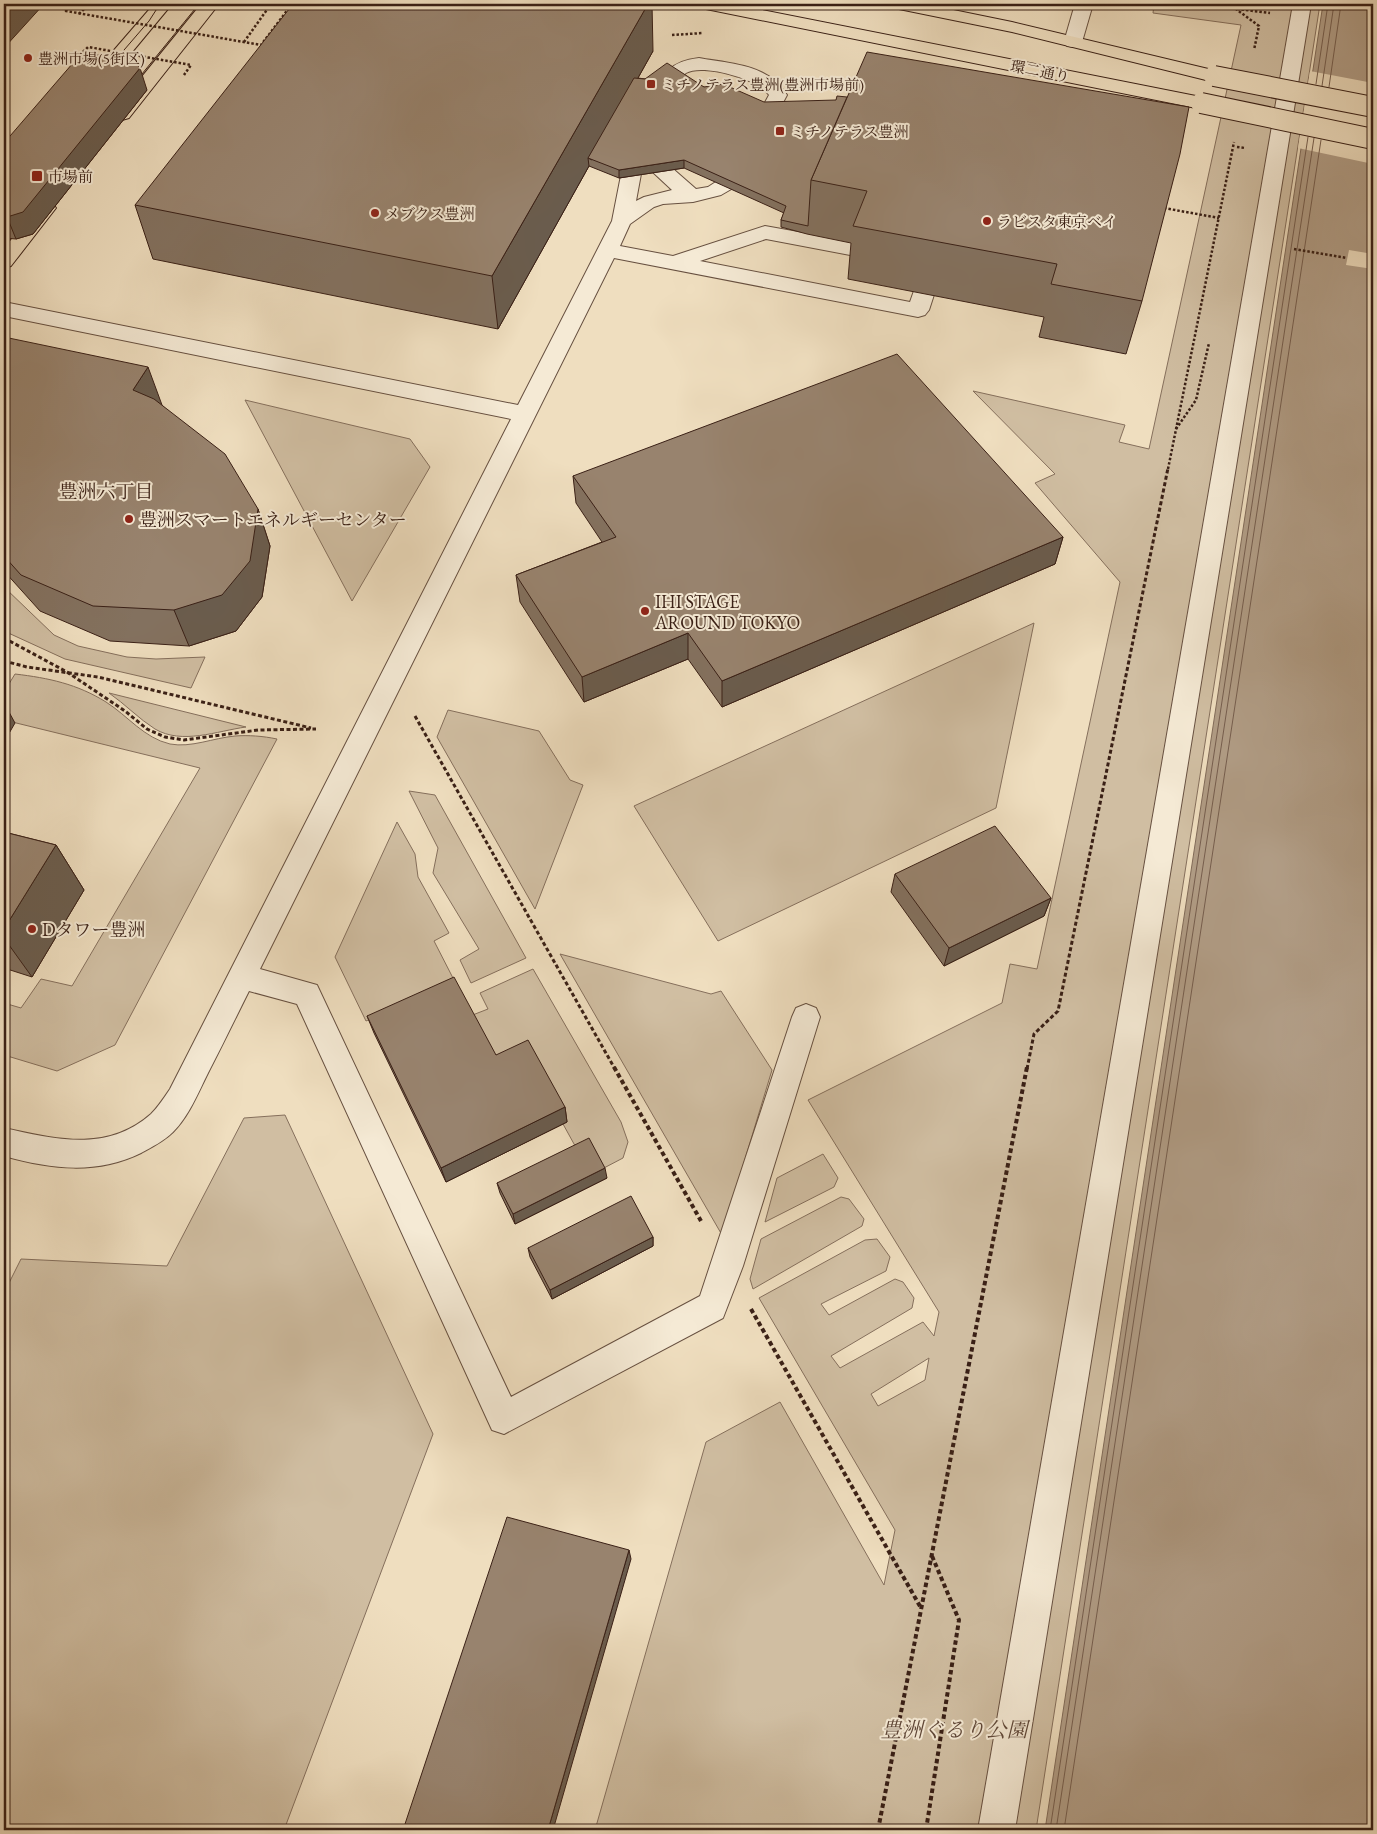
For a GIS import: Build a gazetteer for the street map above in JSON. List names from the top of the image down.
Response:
{
  "streets": {
    "main road": ["環二通り"]
  },
  "districts": ["豊洲六丁目"],
  "parks": ["豊洲ぐるり公園"],
  "places": {
    "other": [
      "豊洲市場(5街区)",
      "メブクス豊洲",
      "ラビスタ東京ベイ",
      "豊洲スマートエネルギーセンター",
      "IHI STAGE AROUND TOKYO",
      "Dタワー豊洲"
    ],
    "transit": ["ミチノテラス豊洲(豊洲市場前)", "ミチノテラス豊洲", "市場前"]
  }
}
